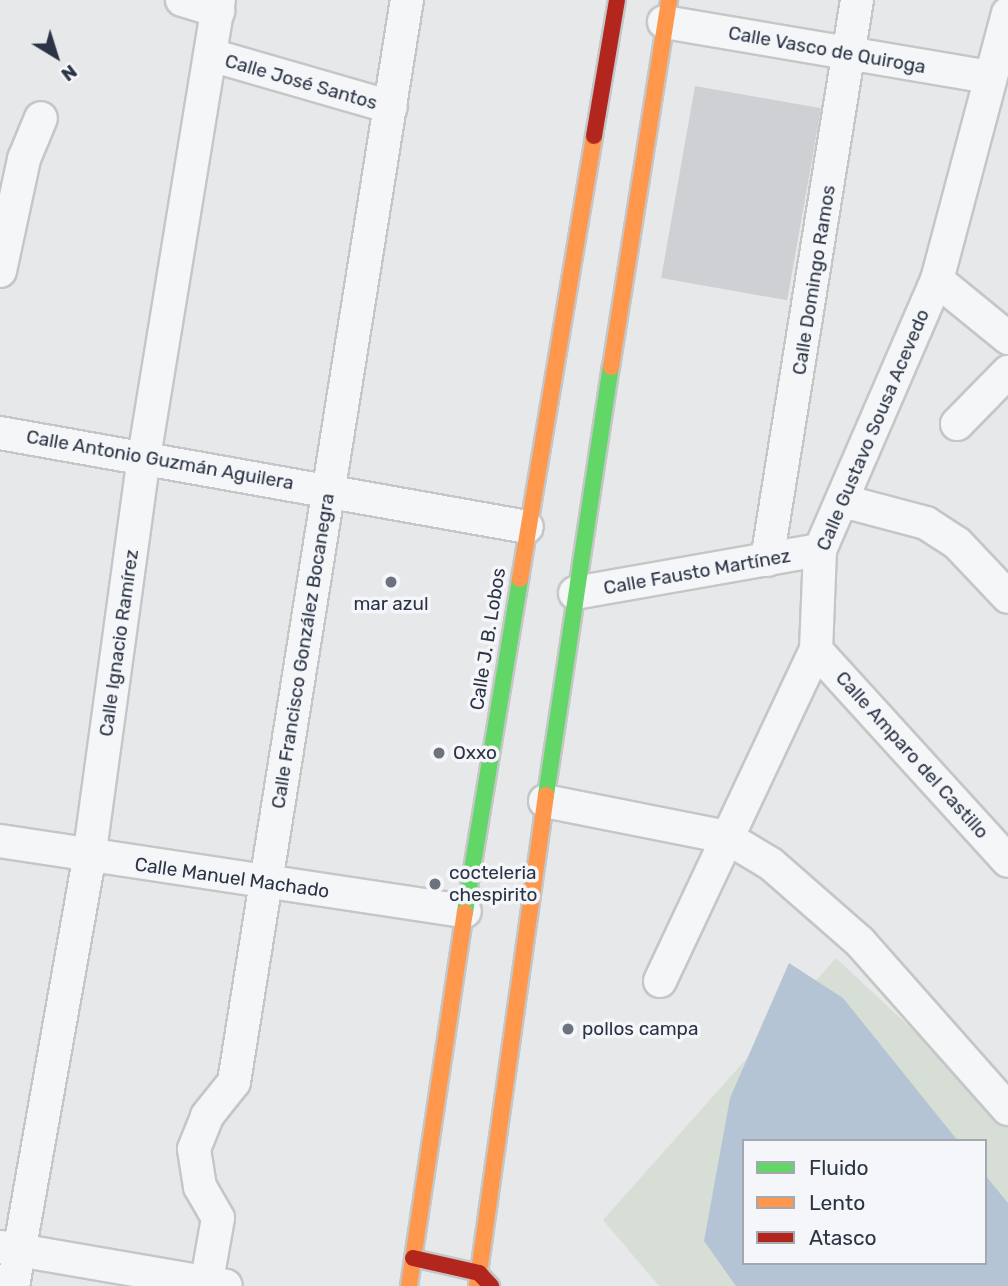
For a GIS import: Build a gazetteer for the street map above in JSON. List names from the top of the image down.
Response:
{
  "streets": {
    "main road": ["Calle J. B. Lobos"],
    "street": [
      "Calle Vasco de Quiroga",
      "Calle José Santos",
      "Calle Domingo Ramos",
      "Calle Gustavo Sousa Acevedo",
      "Calle Antonio Guzmán Aguilera",
      "Calle Fausto Martínez",
      "Calle Ignacio Ramírez",
      "Calle Francisco González Bocanegra",
      "Calle Amparo del Castillo",
      "Calle Manuel Machado"
    ]
  },
  "crossings": [
    ["Calle Vasco de Quiroga", "Calle Domingo Ramos"],
    ["Calle Vasco de Quiroga", "Calle Gustavo Sousa Acevedo"],
    ["Calle José Santos", "Calle Ignacio Ramírez"],
    ["Calle José Santos", "Calle Francisco González Bocanegra"],
    ["Calle Domingo Ramos", "Calle Fausto Martínez"],
    ["Calle Gustavo Sousa Acevedo", "Calle Fausto Martínez"],
    ["Calle Gustavo Sousa Acevedo", "Calle Amparo del Castillo"],
    ["Calle Antonio Guzmán Aguilera", "Calle J. B. Lobos"],
    ["Calle Antonio Guzmán Aguilera", "Calle Ignacio Ramírez"],
    ["Calle Antonio Guzmán Aguilera", "Calle Francisco González Bocanegra"],
    ["Calle J. B. Lobos", "Calle Manuel Machado"],
    ["Calle Ignacio Ramírez", "Calle Manuel Machado"],
    ["Calle Francisco González Bocanegra", "Calle Manuel Machado"]
  ],
  "places": [
    "mar azul",
    "Oxxo",
    "cocteleria chespirito",
    "pollos campa"
  ],
  "legend": ["Fluido", "Lento", "Atasco"],
  "north": "bottom right"
}
